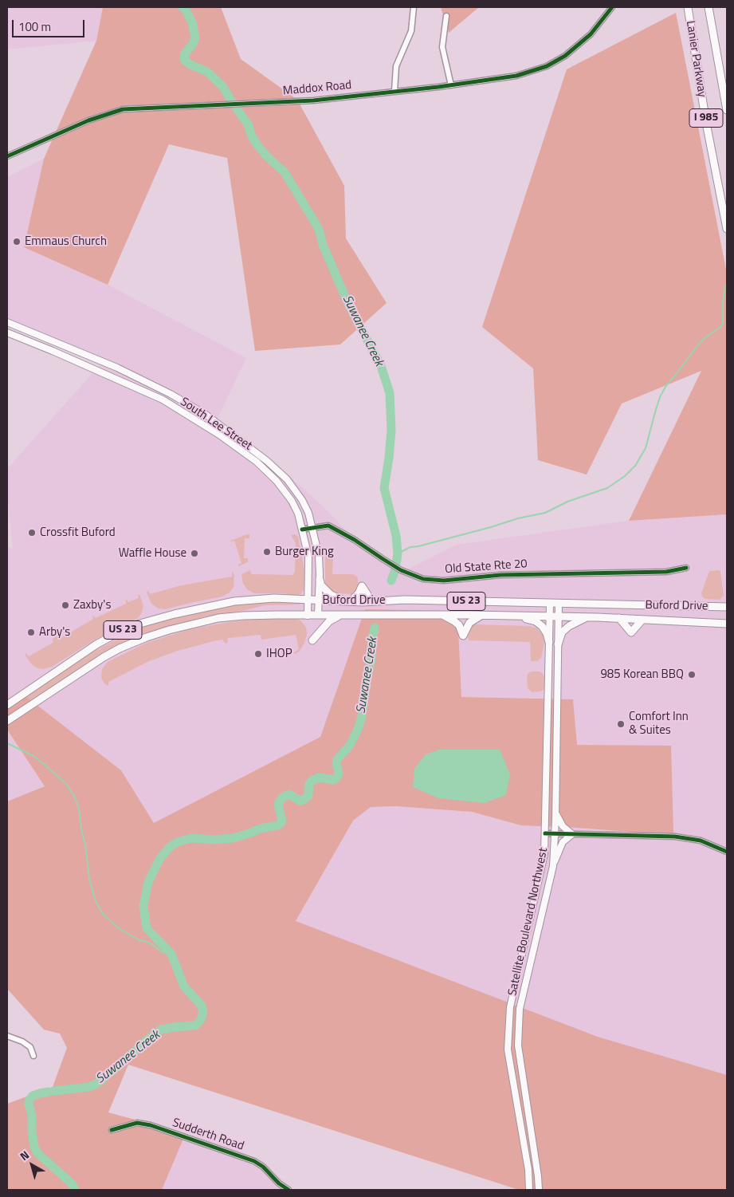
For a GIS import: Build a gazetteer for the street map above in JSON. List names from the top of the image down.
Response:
{
  "streets": {
    "highway": [
      "Lanier Parkway",
      "I 985",
      "Buford Drive",
      "US 23"
    ],
    "main road": ["South Lee Street", "Satellite Boulevard Northwest"],
    "street": ["Maddox Road", "Old State Rte 20", "Sudderth Road"]
  },
  "crossings": [
    ["South Lee Street", "Old State Rte 20"],
    ["South Lee Street", "Buford Drive"],
    ["Buford Drive", "Satellite Boulevard Northwest"]
  ],
  "water": ["Suwanee Creek"],
  "places": [
    "Emmaus Church",
    "Crossfit Buford",
    "Burger King",
    "Waffle House",
    "Zaxby's",
    "Arby's",
    "IHOP",
    "985 Korean BBQ",
    "Comfort Inn & Suites"
  ],
  "scale_bar": "100 m",
  "north": "top left"
}
